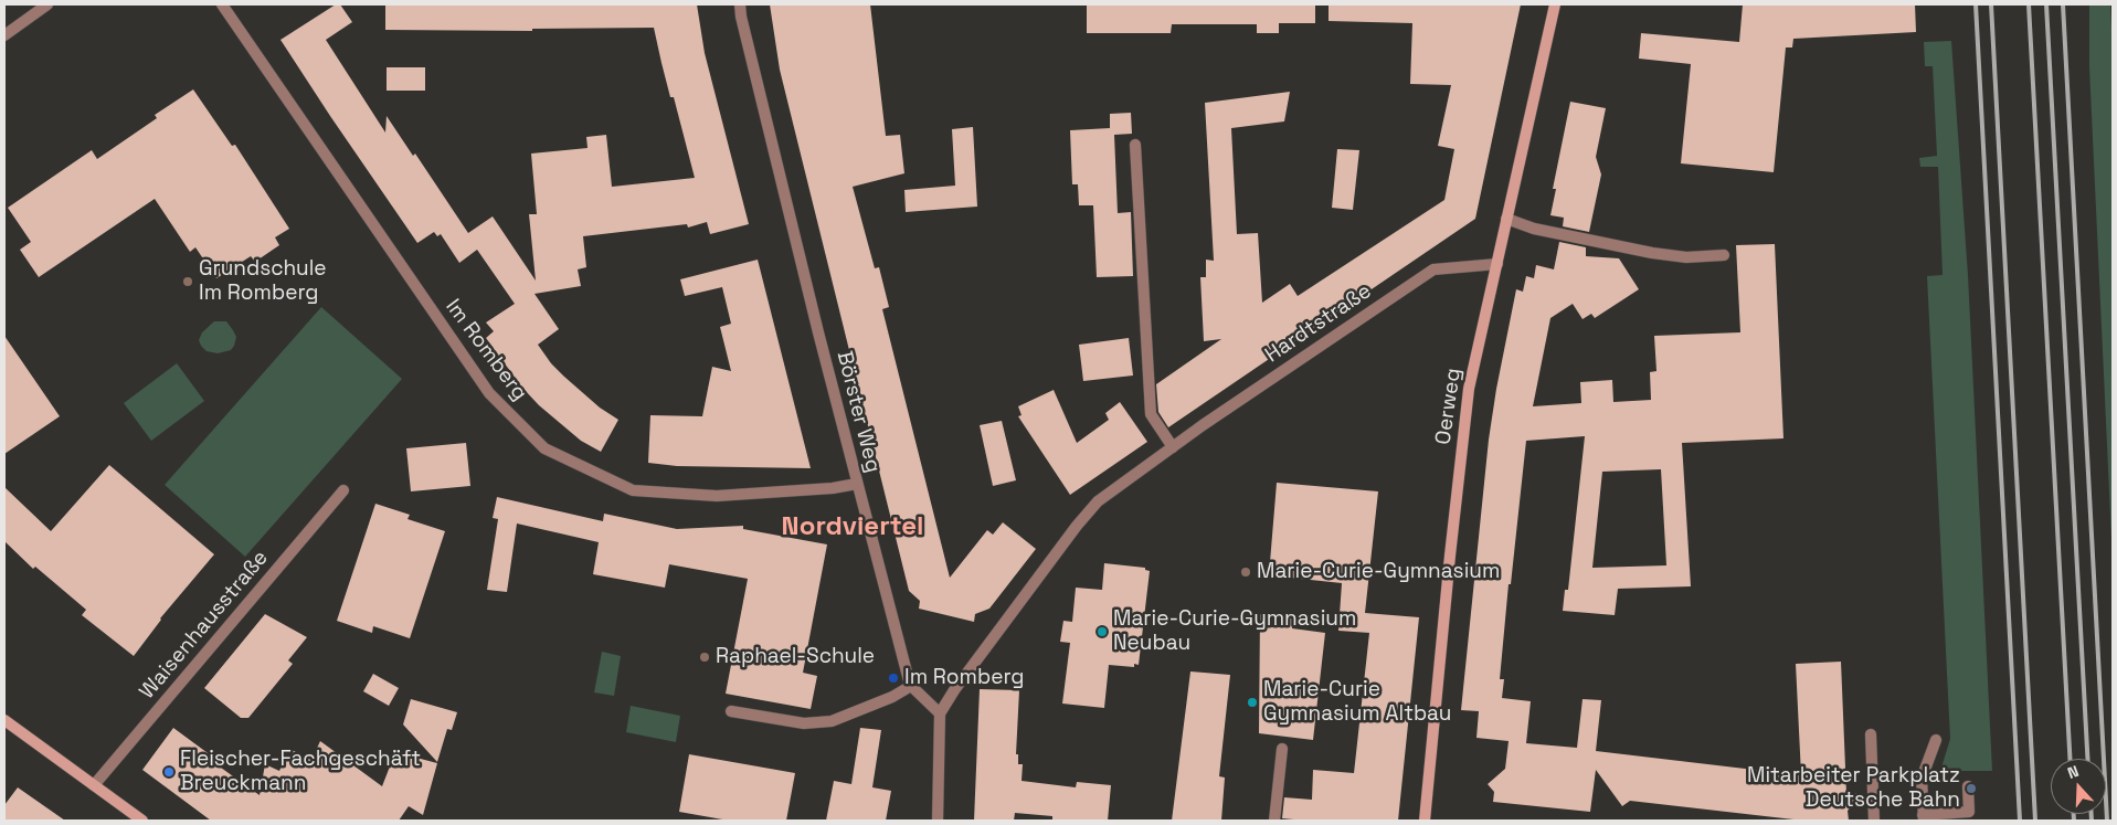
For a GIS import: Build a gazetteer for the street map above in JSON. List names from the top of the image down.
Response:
{
  "streets": {
    "main road": ["Oerweg"],
    "street": [
      "Hardtstraße",
      "Im Romberg",
      "Börster Weg",
      "Waisenhausstraße"
    ]
  },
  "crossings": [
    ["Hardtstraße", "Oerweg"],
    ["Im Romberg", "Börster Weg"]
  ],
  "districts": ["Nordviertel"],
  "places": [
    "Grundschule Im Romberg",
    "Marie-Curie-Gymnasium",
    "Marie-Curie-Gymnasium Neubau",
    "Raphael-Schule",
    "Im Romberg",
    "Marie-Curie Gymnasium Altbau",
    "Fleischer-Fachgeschäft Breuckmann",
    "Mitarbeiter Parkplatz Deutsche Bahn"
  ],
  "north": "top"
}
